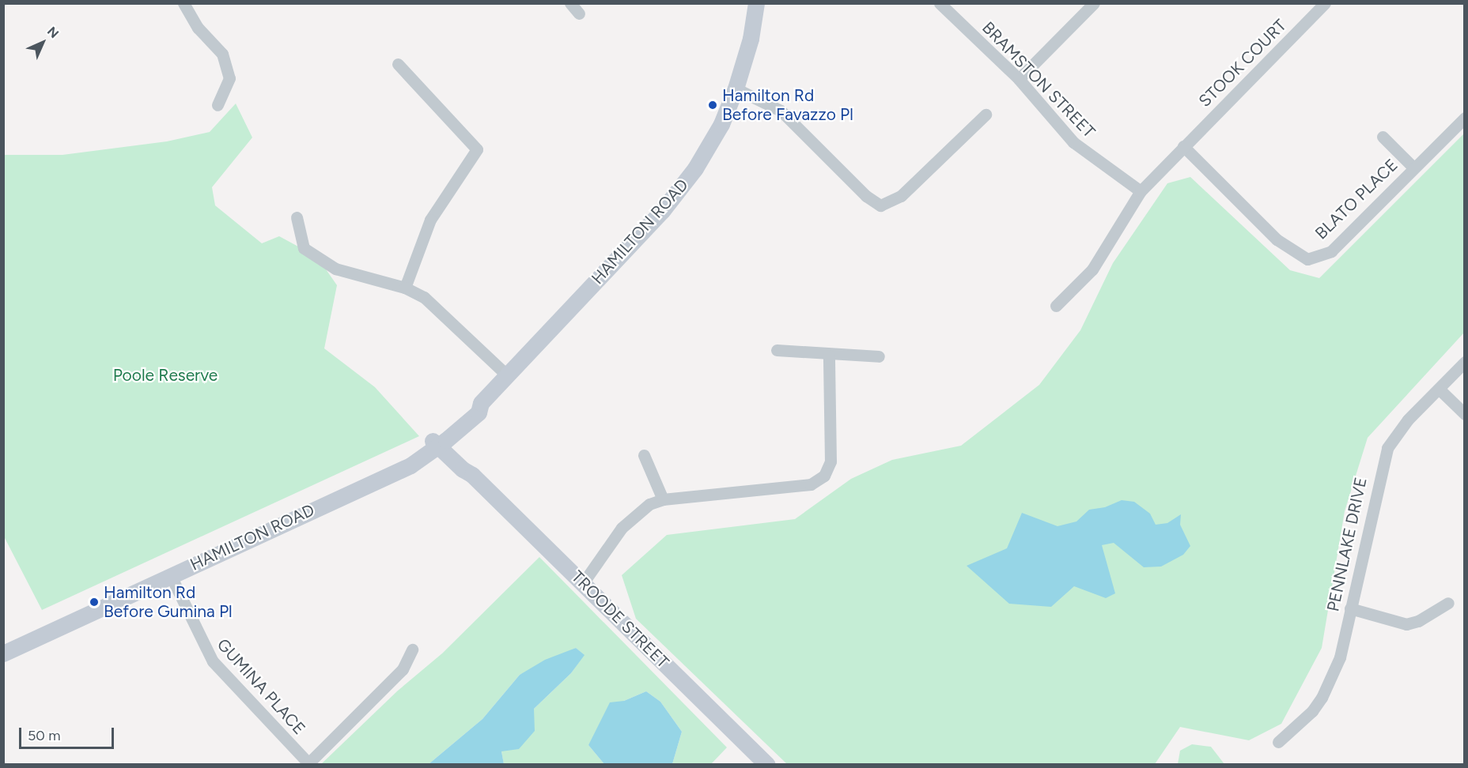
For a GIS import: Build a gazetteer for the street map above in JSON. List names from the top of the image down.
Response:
{
  "streets": {
    "main road": ["HAMILTON ROAD", "TROODE STREET"],
    "street": [
      "STOOK COURT",
      "BRAMSTON STREET",
      "BLATO PLACE",
      "PENNLAKE DRIVE",
      "GUMINA PLACE"
    ]
  },
  "crossings": [
    ["STOOK COURT", "BRAMSTON STREET"],
    ["STOOK COURT", "BLATO PLACE"],
    ["HAMILTON ROAD", "TROODE STREET"],
    ["HAMILTON ROAD", "GUMINA PLACE"]
  ],
  "parks": ["Poole Reserve"],
  "places": ["Hamilton Rd Before Favazzo Pl", "Hamilton Rd Before Gumina Pl"],
  "scale_bar": "50 m",
  "north": "top right"
}
